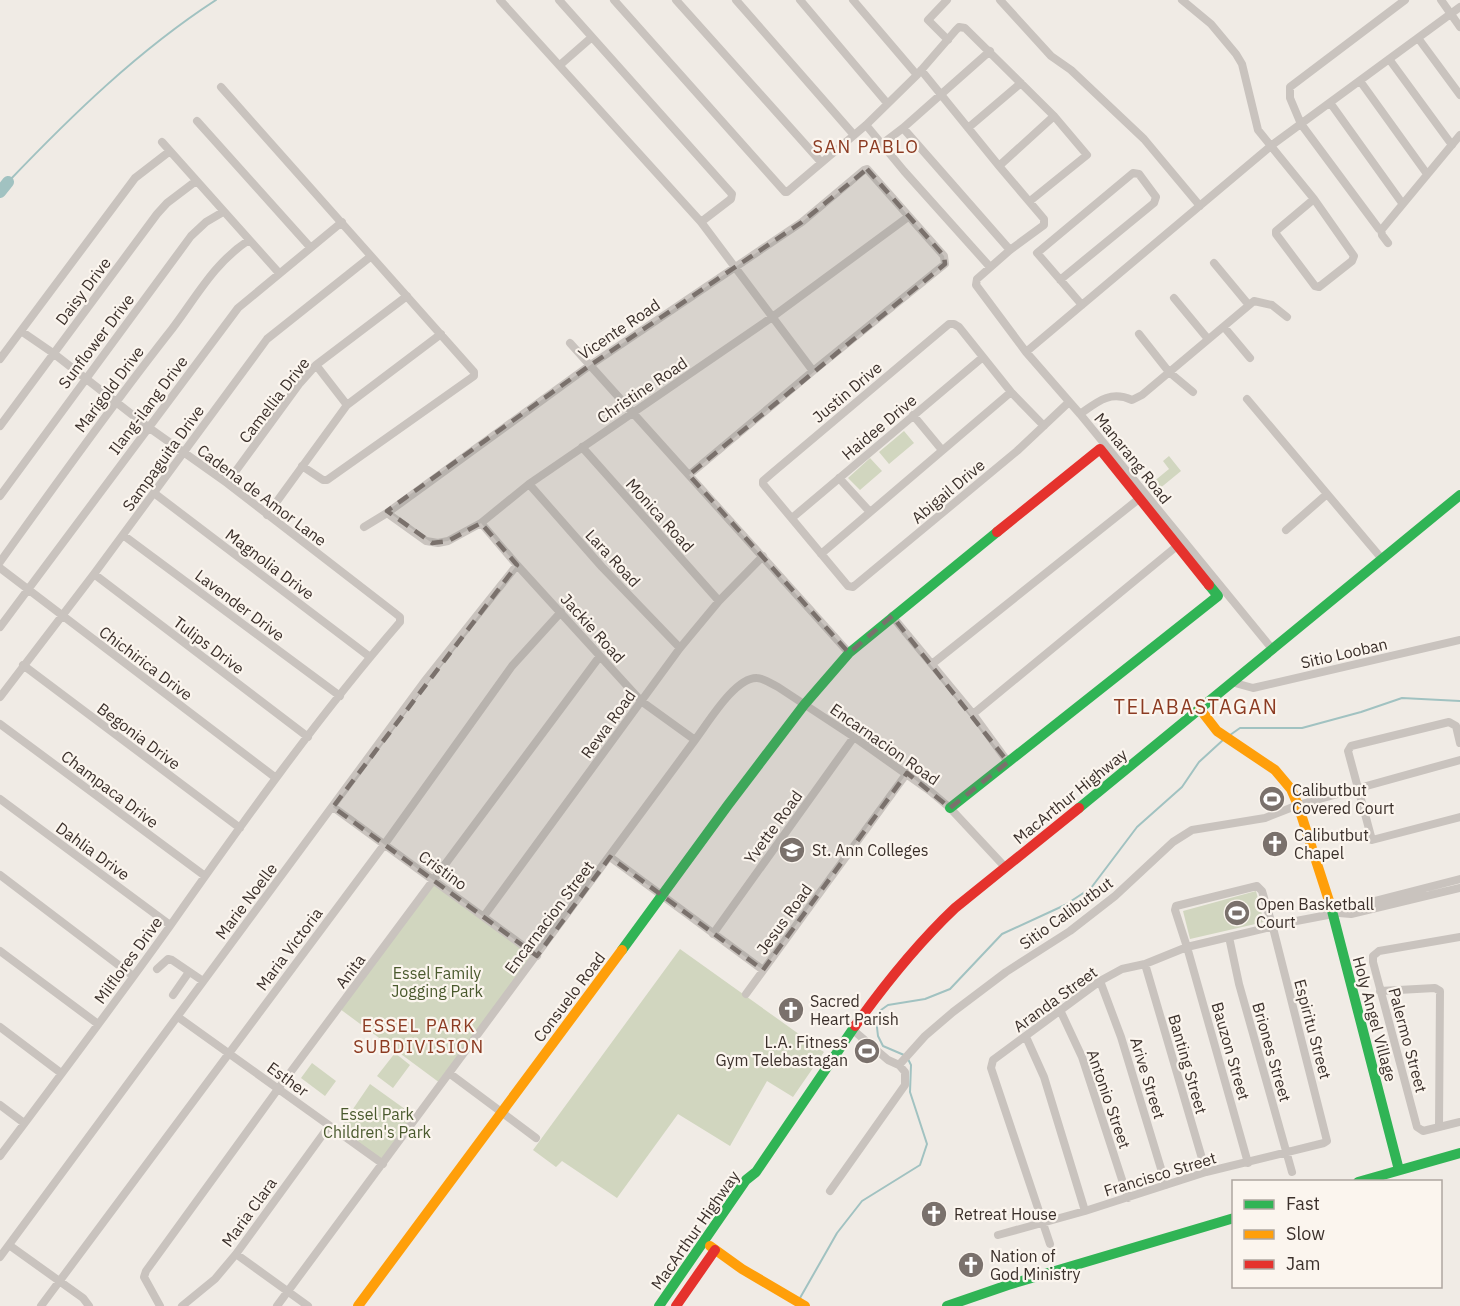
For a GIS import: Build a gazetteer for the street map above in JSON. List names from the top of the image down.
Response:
{
  "streets": {
    "main road": ["MacArthur Highway", "Consuelo Road", "Holy Angel Village"],
    "street": [
      "Daisy Drive",
      "Vicente Road",
      "Sunflower Drive",
      "Marigold Drive",
      "Christine Road",
      "Justin Drive",
      "Camellia Drive",
      "Ilang-ilang Drive",
      "Haidee Drive",
      "Sampaguita Drive",
      "Manarang Road",
      "Abigail Drive",
      "Cadena de Amor Lane",
      "Monica Road",
      "Lara Road",
      "Magnolia Drive",
      "Lavender Drive",
      "Jackie Road",
      "Tulips Drive",
      "Sitio Looban",
      "Chichirica Drive",
      "Rewa Road",
      "Begonia Drive",
      "Encarnacion Road",
      "Champaca Drive",
      "Yvette Road",
      "Dahlia Drive",
      "Cristino",
      "Marie Noelle",
      "Sitio Calibutbut",
      "Encarnacion Street",
      "Jesus Road",
      "Maria Victoria",
      "Milflores Drive",
      "Anita",
      "Aranda Street",
      "Espiritu Street",
      "Palermo Street",
      "Bauzon Street",
      "Briones Street",
      "Banting Street",
      "Arive Street",
      "Esther",
      "Antonio Street",
      "Francisco Street",
      "Maria Clara"
    ]
  },
  "crossings": [
    ["Daisy Drive", "Cadena de Amor Lane"],
    ["Vicente Road", "Christine Road"],
    ["Sunflower Drive", "Cadena de Amor Lane"],
    ["Marigold Drive", "Cadena de Amor Lane"],
    ["Christine Road", "Monica Road"],
    ["Christine Road", "Lara Road"],
    ["Christine Road", "Jackie Road"],
    ["Justin Drive", "Haidee Drive"],
    ["Camellia Drive", "Cadena de Amor Lane"],
    ["Ilang-ilang Drive", "Cadena de Amor Lane"],
    ["Ilang-ilang Drive", "Chichirica Drive"],
    ["Sampaguita Drive", "Cadena de Amor Lane"],
    ["Sampaguita Drive", "Magnolia Drive"],
    ["Sampaguita Drive", "Lavender Drive"],
    ["Sampaguita Drive", "Tulips Drive"],
    ["Sampaguita Drive", "Chichirica Drive"],
    ["Sampaguita Drive", "Begonia Drive"],
    ["Manarang Road", "Abigail Drive"],
    ["Manarang Road", "MacArthur Highway"],
    ["Cadena de Amor Lane", "Milflores Drive"],
    ["Monica Road", "Rewa Road"],
    ["Lara Road", "Rewa Road"],
    ["Magnolia Drive", "Milflores Drive"],
    ["Lavender Drive", "Milflores Drive"],
    ["Jackie Road", "Rewa Road"],
    ["Jackie Road", "Marie Noelle"],
    ["Jackie Road", "Encarnacion Street"],
    ["Jackie Road", "Maria Victoria"],
    ["Jackie Road", "Anita"],
    ["Tulips Drive", "Milflores Drive"],
    ["Sitio Looban", "MacArthur Highway"],
    ["Chichirica Drive", "Milflores Drive"],
    ["Rewa Road", "Cristino"],
    ["Begonia Drive", "Milflores Drive"],
    ["Encarnacion Road", "MacArthur Highway"],
    ["Encarnacion Road", "Yvette Road"],
    ["Encarnacion Road", "Encarnacion Street"],
    ["Encarnacion Road", "Jesus Road"],
    ["Encarnacion Road", "Consuelo Road"],
    ["Champaca Drive", "Milflores Drive"],
    ["MacArthur Highway", "Holy Angel Village"],
    ["Dahlia Drive", "Milflores Drive"],
    ["Cristino", "Marie Noelle"],
    ["Cristino", "Encarnacion Street"],
    ["Cristino", "Maria Victoria"],
    ["Cristino", "Anita"],
    ["Marie Noelle", "Esther"],
    ["Sitio Calibutbut", "Holy Angel Village"],
    ["Encarnacion Street", "Esther"],
    ["Maria Victoria", "Esther"],
    ["Anita", "Esther"],
    ["Aranda Street", "Holy Angel Village"],
    ["Aranda Street", "Espiritu Street"],
    ["Aranda Street", "Bauzon Street"],
    ["Aranda Street", "Briones Street"],
    ["Aranda Street", "Banting Street"],
    ["Aranda Street", "Arive Street"],
    ["Aranda Street", "Antonio Street"],
    ["Aranda Street", "Francisco Street"],
    ["Espiritu Street", "Bauzon Street"],
    ["Espiritu Street", "Francisco Street"],
    ["Bauzon Street", "Francisco Street"],
    ["Briones Street", "Francisco Street"],
    ["Banting Street", "Francisco Street"],
    ["Arive Street", "Francisco Street"],
    ["Esther", "Maria Clara"],
    ["Antonio Street", "Francisco Street"]
  ],
  "districts": ["SAN PABLO", "TELABASTAGAN", "ESSEL PARK SUBDIVISION"],
  "parks": ["Essel Family Jogging Park", "Essel Park Children's Park"],
  "places": {
    "sports": ["Calibutbut Covered Court", "Open Basketball Court", "L.A. Fitness Gym Telebastagan"],
    "church": [
      "Calibutbut Chapel",
      "Sacred Heart Parish",
      "Retreat House",
      "Nation of God Ministry"
    ],
    "school or university": ["St. Ann Colleges"]
  },
  "legend": ["Fast", "Slow", "Jam"]
}
